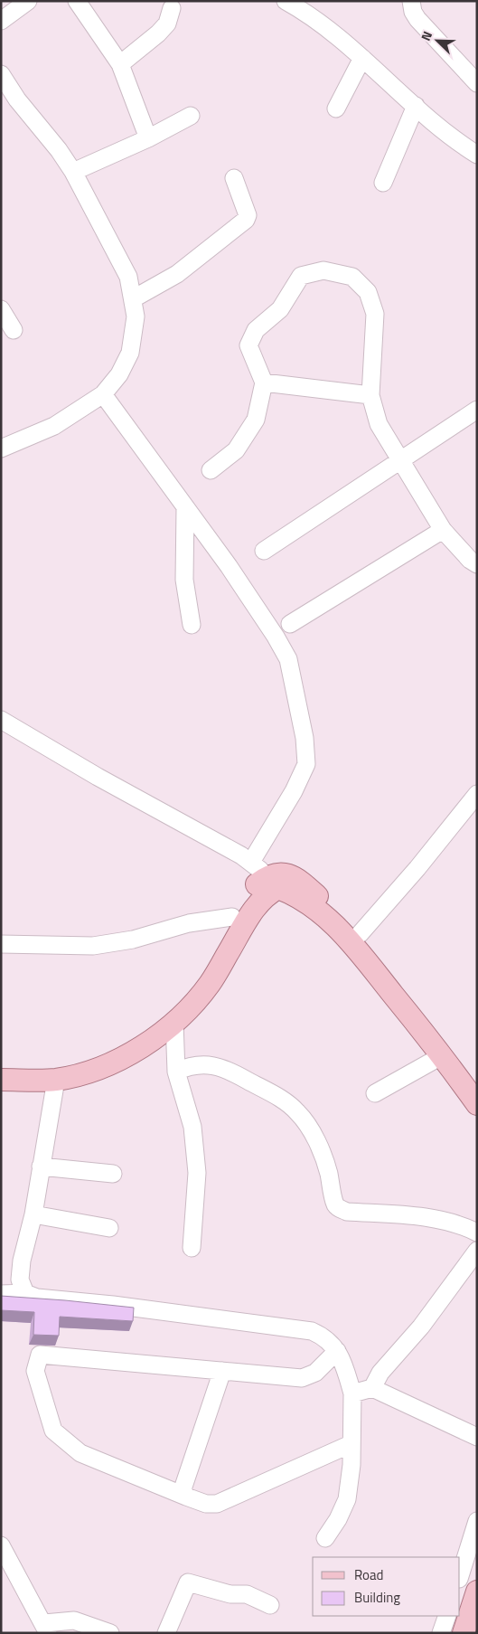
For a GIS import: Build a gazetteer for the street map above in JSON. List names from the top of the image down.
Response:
{
  "legend": ["Road", "Building"],
  "north": "top left"
}
